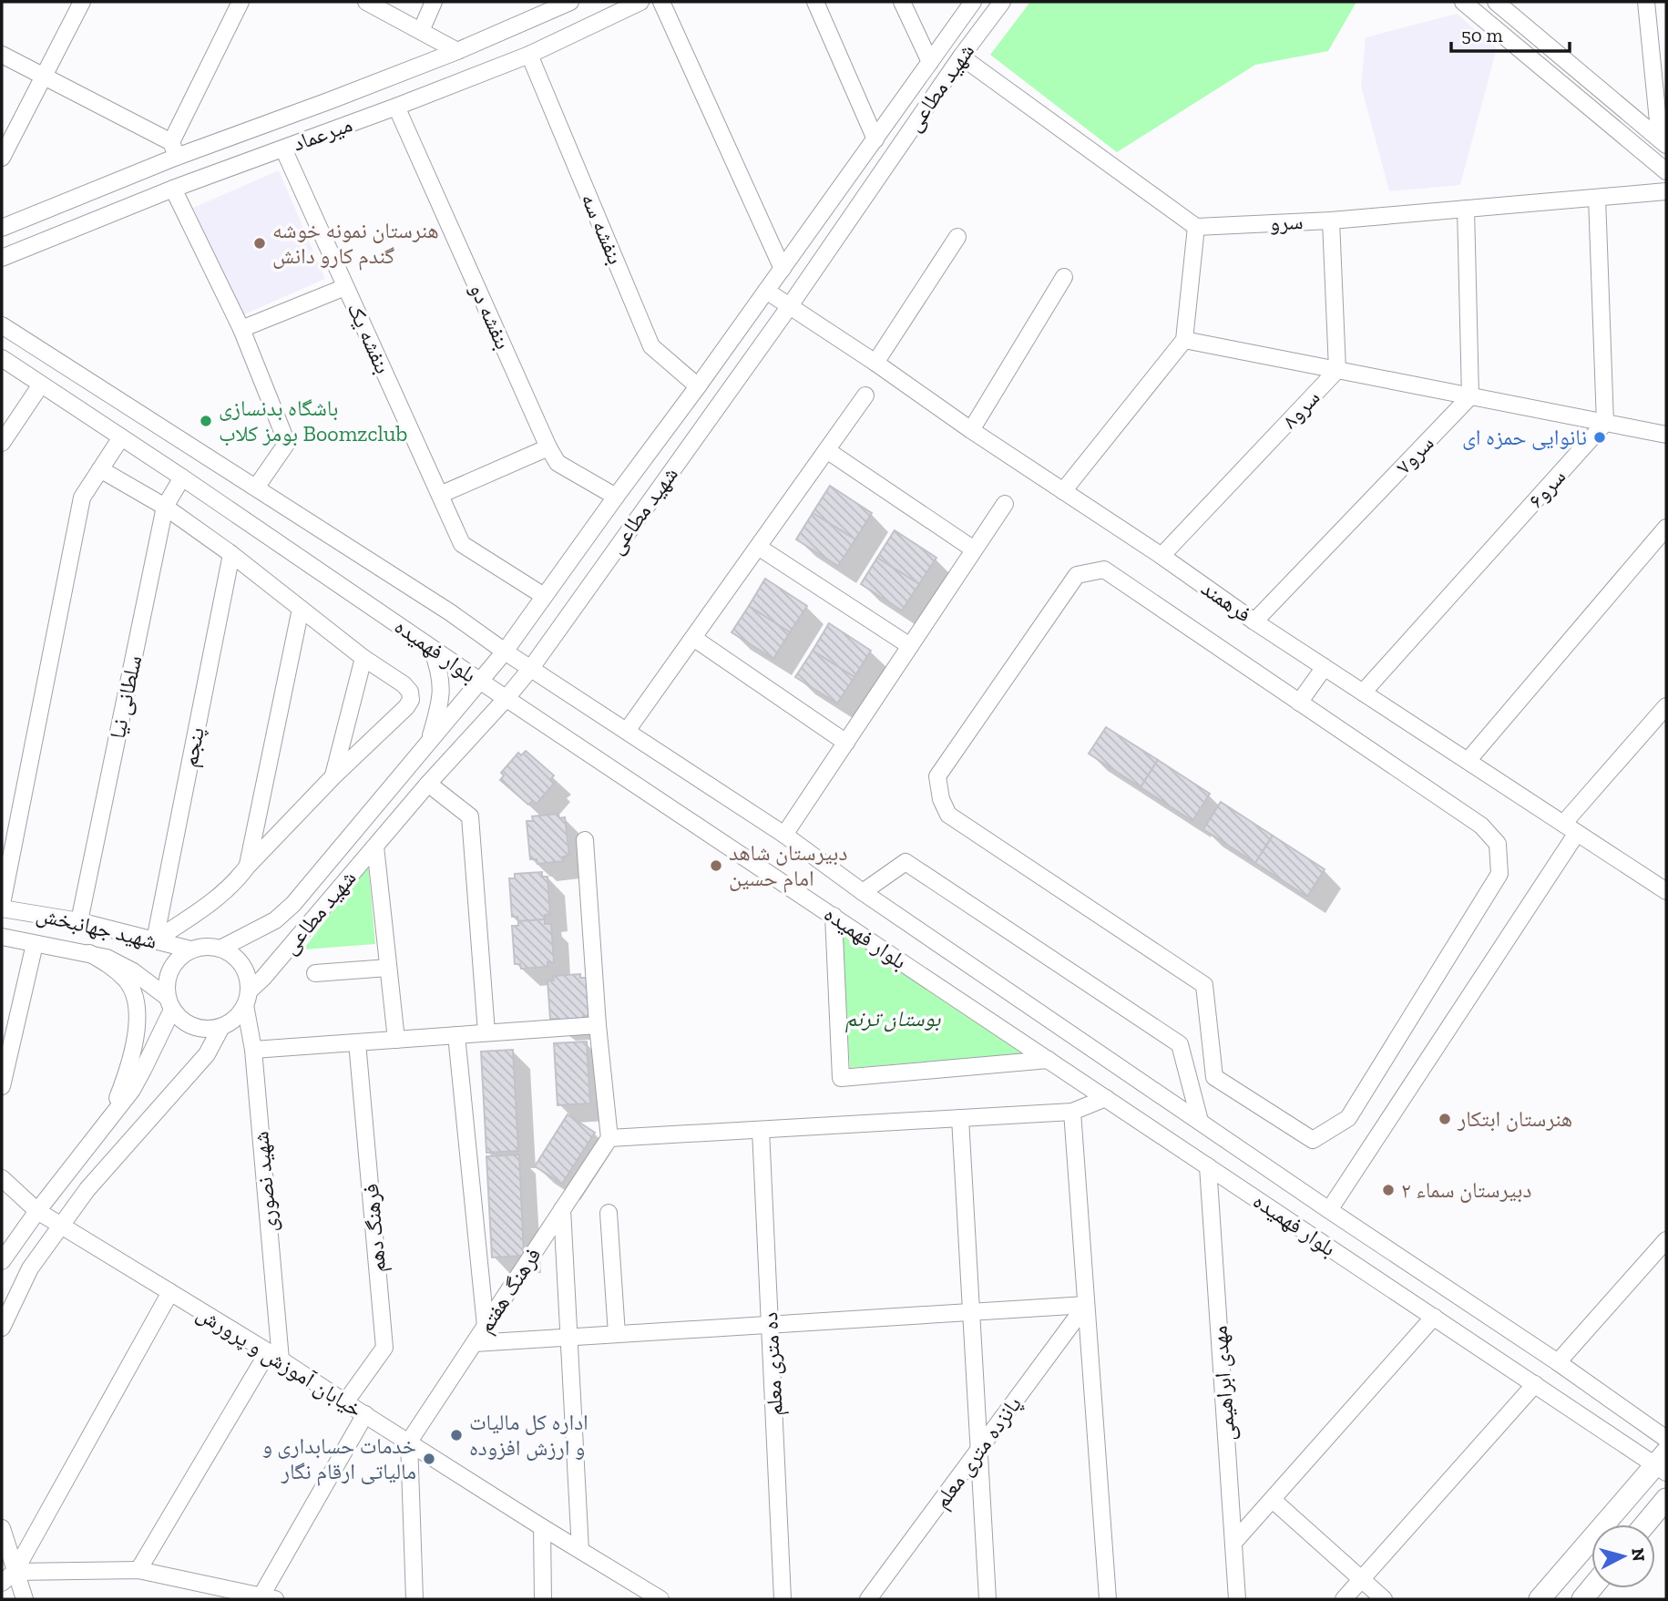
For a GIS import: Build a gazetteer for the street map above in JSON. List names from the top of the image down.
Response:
{
  "streets": {
    "street": [
      "شهید مطاعی",
      "میرعماد",
      "سرو",
      "بنفشه سه",
      "بنفشه دو",
      "بنفشه یک",
      "سرو۸",
      "سرو۷",
      "سرو۶",
      "فرهمند",
      "بلوار فهمیده",
      "سلطانی نیا",
      "پنجم",
      "شهید جهانبخش",
      "شهید نصوری",
      "فرهنگ دهم",
      "فرهنگ هفتم",
      "خیابان آموزش و پرورش",
      "ده متری معلم",
      "مهدی ابراهیمی",
      "پانزده متری معلم"
    ]
  },
  "crossings": [
    ["شهید مطاعی", "بنفشه سه"],
    ["شهید مطاعی", "بنفشه دو"],
    ["شهید مطاعی", "بنفشه یک"],
    ["شهید مطاعی", "فرهمند"],
    ["شهید مطاعی", "بلوار فهمیده"],
    ["شهید مطاعی", "شهید جهانبخش"],
    ["شهید مطاعی", "شهید نصوری"],
    ["میرعماد", "بنفشه سه"],
    ["میرعماد", "بنفشه دو"],
    ["میرعماد", "بنفشه یک"],
    ["سرو", "سرو۸"],
    ["سرو۸", "فرهمند"],
    ["سرو۷", "فرهمند"],
    ["سرو۶", "فرهمند"],
    ["بلوار فهمیده", "سلطانی نیا"],
    ["بلوار فهمیده", "مهدی ابراهیمی"],
    ["سلطانی نیا", "شهید جهانبخش"],
    ["پنجم", "شهید جهانبخش"],
    ["شهید جهانبخش", "شهید نصوری"],
    ["شهید نصوری", "خیابان آموزش و پرورش"],
    ["فرهنگ دهم", "خیابان آموزش و پرورش"],
    ["فرهنگ هفتم", "خیابان آموزش و پرورش"]
  ],
  "parks": ["بوستان ترنم"],
  "places": [
    "هنرستان نمونه خوشه گندم کارو دانش",
    "باشگاه بدنسازی بومز کلاب Boomzclub",
    "نانوایی حمزه ای",
    "دبیرستان شاهد امام حسین",
    "هنرستان ابتکار",
    "دبیرستان سماء ٢",
    "اداره کل مالیات و ارزش افزوده",
    "خدمات حسابداری و مالیاتی ارقام نگار"
  ],
  "scale_bar": "50 m",
  "north": "right"
}
